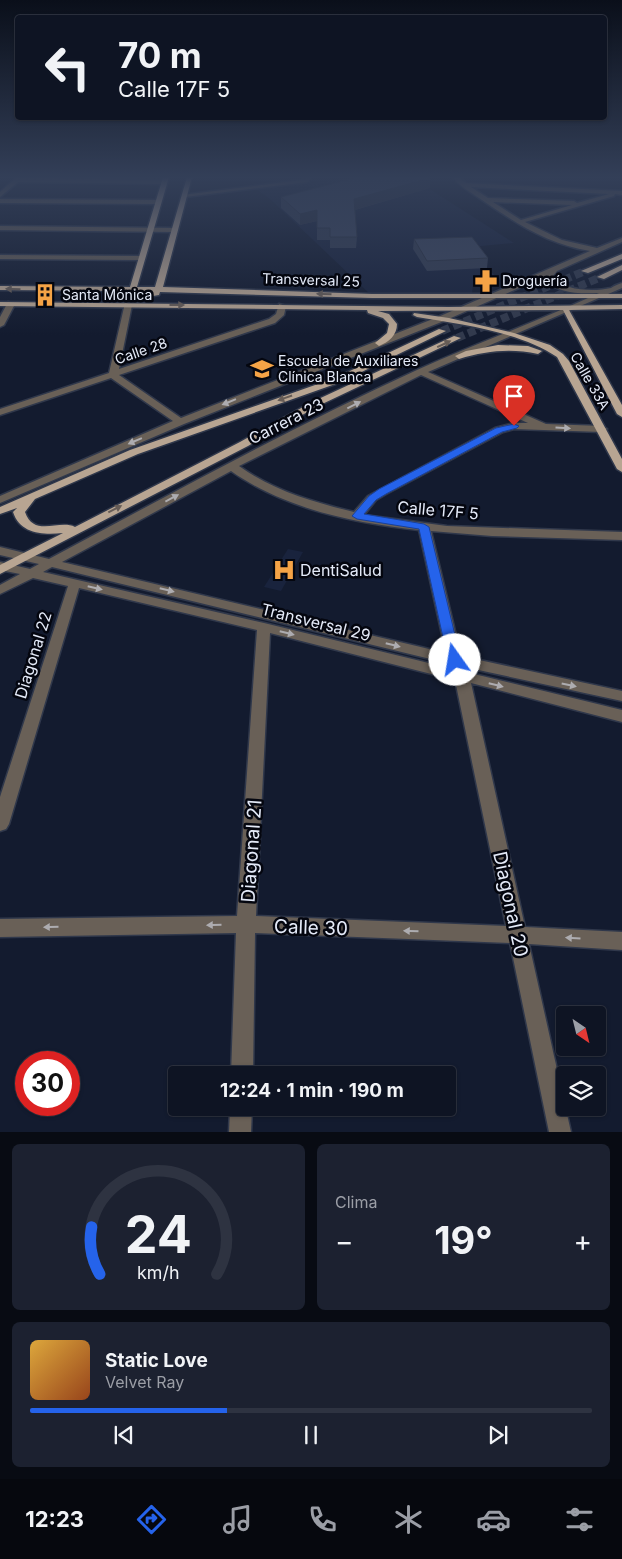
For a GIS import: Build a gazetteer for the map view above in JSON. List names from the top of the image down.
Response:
{
  "streets": {
    "main road": ["Transversal 25", "Calle 33A", "Carrera 23"],
    "street": [
      "Calle 28",
      "Calle 17F 5",
      "Transversal 29",
      "Diagonal 22",
      "Diagonal 21",
      "Diagonal 20",
      "Calle 30"
    ]
  },
  "crossings": [
    ["Transversal 25", "Calle 28"],
    ["Transversal 25", "Calle 33A"],
    ["Transversal 25", "Carrera 23"],
    ["Calle 33A", "Carrera 23"],
    ["Carrera 23", "Calle 17F 5"],
    ["Carrera 23", "Transversal 29"],
    ["Calle 17F 5", "Diagonal 20"],
    ["Transversal 29", "Diagonal 22"],
    ["Transversal 29", "Diagonal 21"],
    ["Transversal 29", "Diagonal 20"],
    ["Diagonal 21", "Calle 30"],
    ["Diagonal 20", "Calle 30"]
  ],
  "one_way": ["Transversal 29", "Calle 30"],
  "places": {
    "pharmacy": ["Droguería"],
    "building": ["Santa Mónica"],
    "school or university": ["Escuela de Auxiliares Clínica Blanca"],
    "hospital": ["DentiSalud"]
  },
  "north": "bottom right",
  "page": {
    "turn": ["70 m", "Calle 17F 5"],
    "limit": "30",
    "trip": "12:24 · 1 min · 190 m",
    "tile": "Clima",
    "heat": ["−", "19°", "+"],
    "song": ["Static Love", "Velvet Ray"],
    "tabs": "12:23",
    "gauge": ["24", "km/h"]
  }
}
